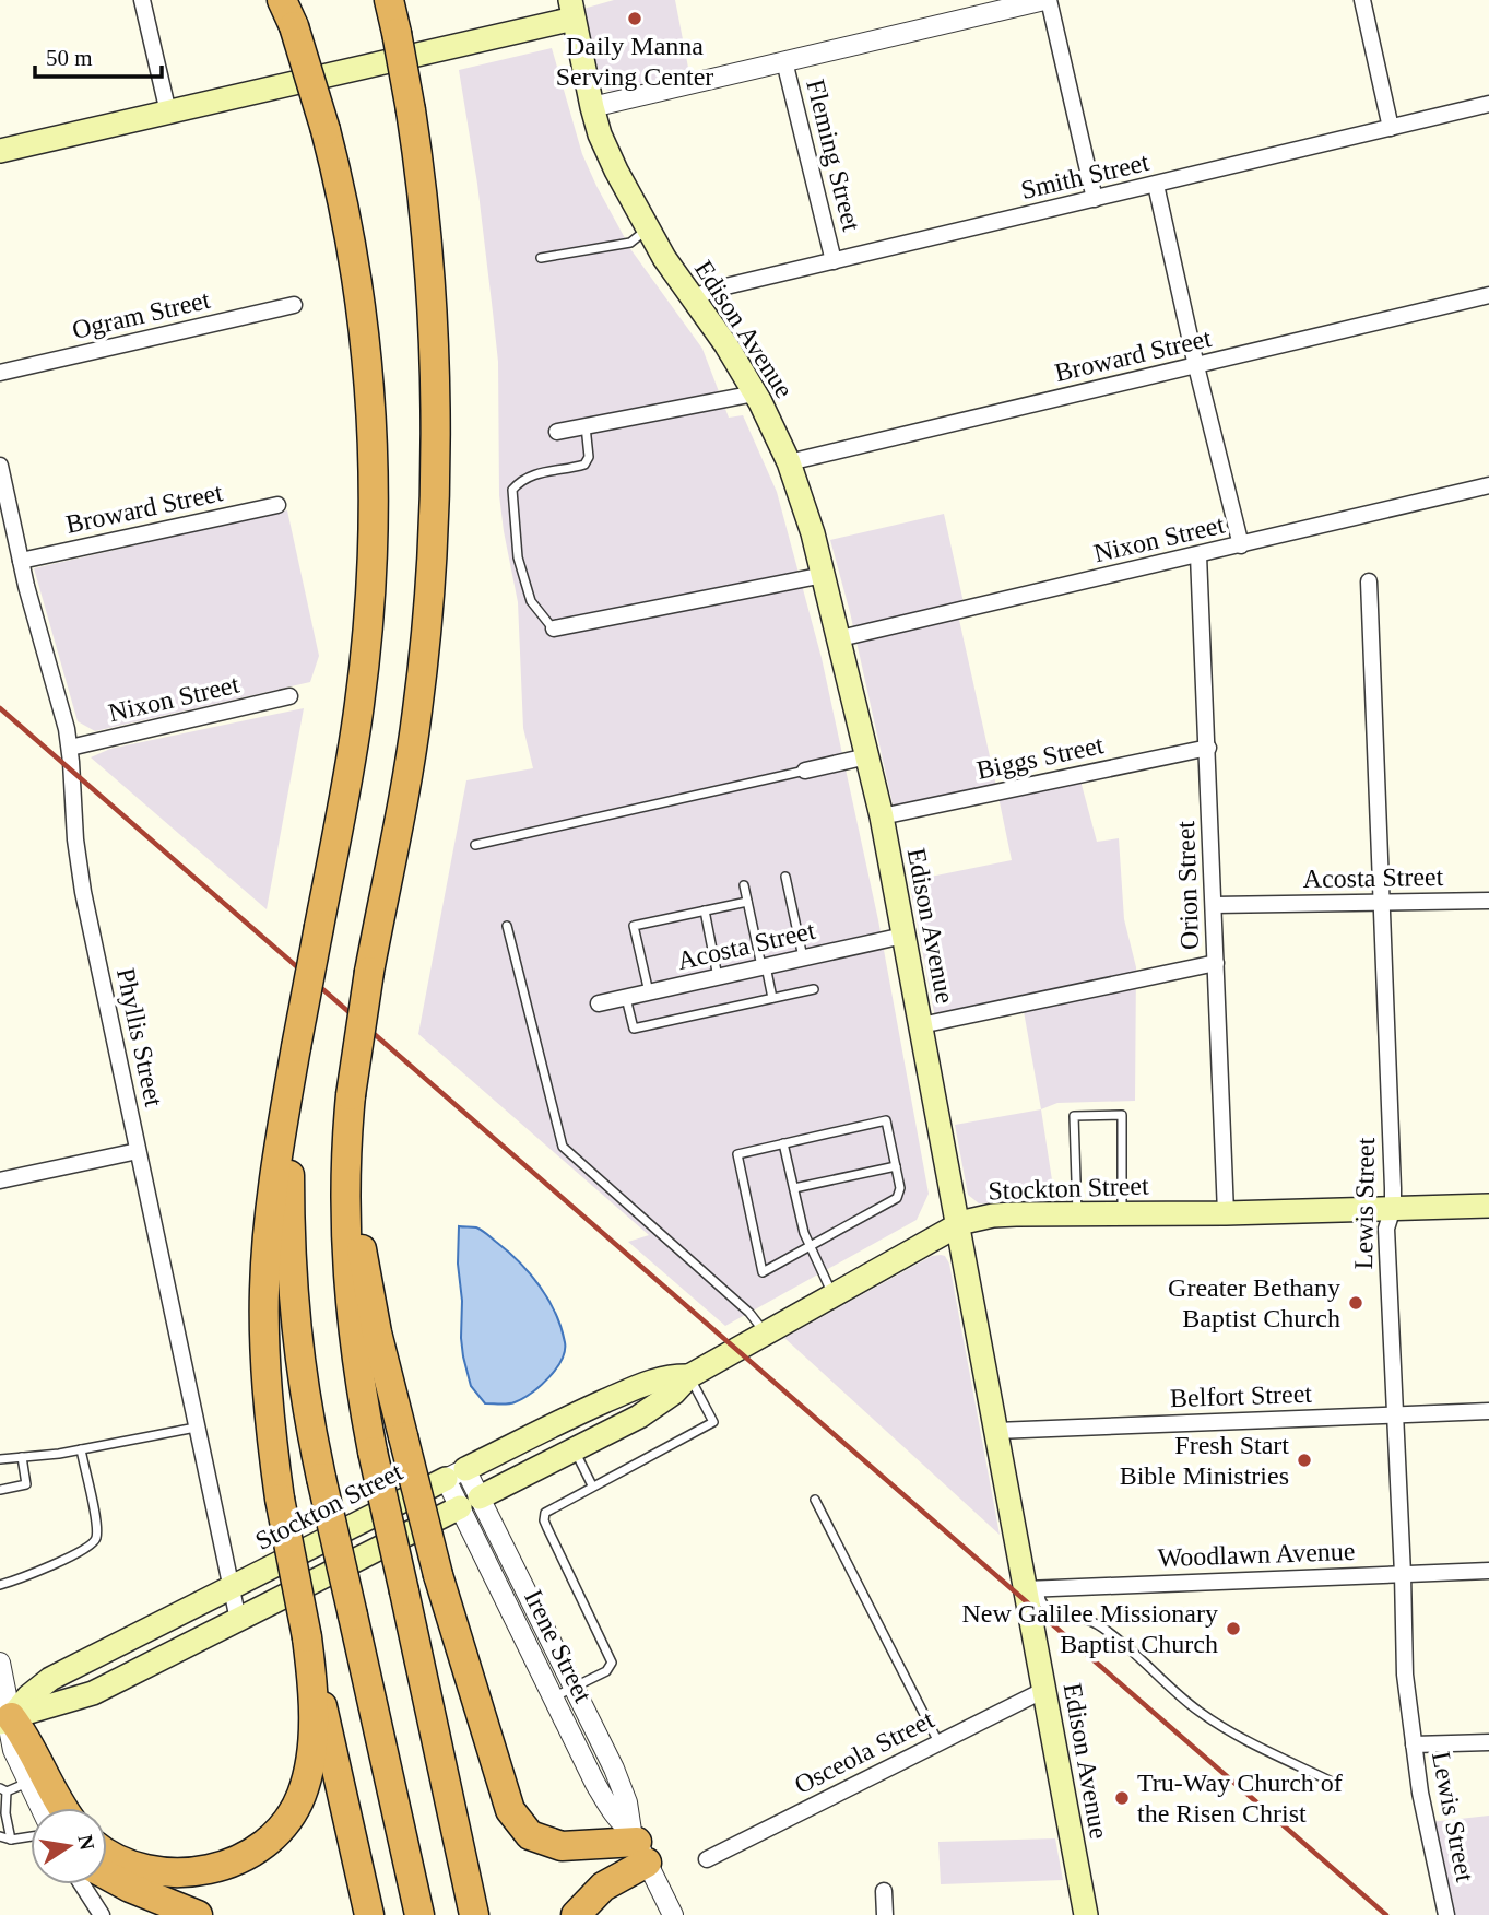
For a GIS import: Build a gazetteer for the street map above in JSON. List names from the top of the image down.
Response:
{
  "streets": {
    "main road": ["Edison Avenue", "Stockton Street"],
    "street": [
      "Fleming Street",
      "Smith Street",
      "Ogram Street",
      "Broward Street",
      "Nixon Street",
      "Biggs Street",
      "Acosta Street",
      "Orion Street",
      "Phyllis Street",
      "Lewis Street",
      "Belfort Street",
      "Woodlawn Avenue",
      "Irene Street",
      "Osceola Street"
    ]
  },
  "crossings": [
    ["Fleming Street", "Smith Street"],
    ["Smith Street", "Edison Avenue"],
    ["Edison Avenue", "Broward Street"],
    ["Edison Avenue", "Nixon Street"],
    ["Edison Avenue", "Biggs Street"],
    ["Edison Avenue", "Acosta Street"],
    ["Edison Avenue", "Stockton Street"],
    ["Edison Avenue", "Belfort Street"],
    ["Edison Avenue", "Woodlawn Avenue"],
    ["Edison Avenue", "Osceola Street"],
    ["Broward Street", "Phyllis Street"],
    ["Nixon Street", "Orion Street"],
    ["Nixon Street", "Phyllis Street"],
    ["Biggs Street", "Orion Street"],
    ["Acosta Street", "Orion Street"],
    ["Acosta Street", "Lewis Street"],
    ["Orion Street", "Stockton Street"],
    ["Phyllis Street", "Stockton Street"],
    ["Stockton Street", "Lewis Street"],
    ["Stockton Street", "Irene Street"],
    ["Lewis Street", "Belfort Street"],
    ["Lewis Street", "Woodlawn Avenue"]
  ],
  "places": [
    "Daily Manna Serving Center",
    "Greater Bethany Baptist Church",
    "Fresh Start Bible Ministries",
    "New Galilee Missionary Baptist Church",
    "Tru-Way Church of the Risen Christ"
  ],
  "scale_bar": "50 m",
  "north": "right"
}
